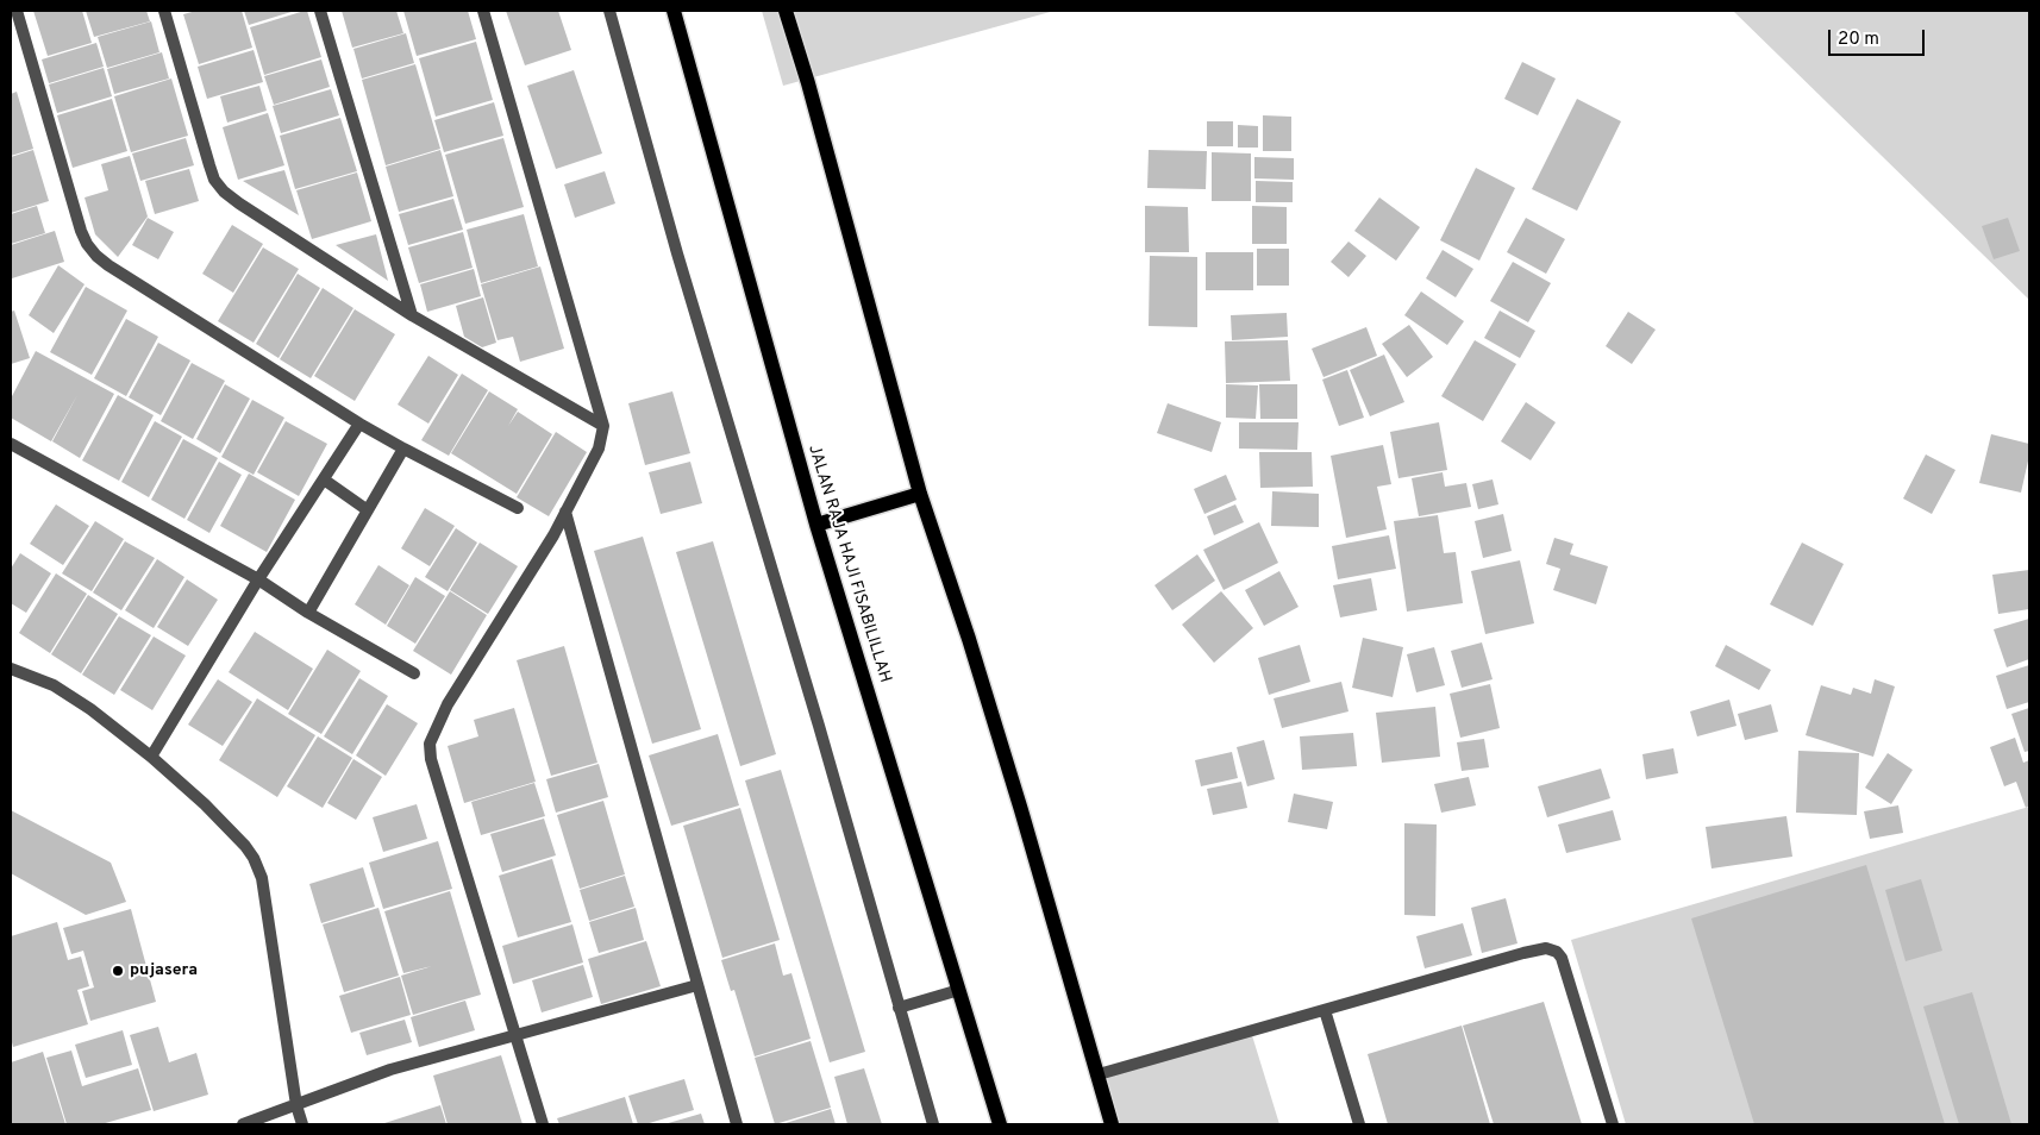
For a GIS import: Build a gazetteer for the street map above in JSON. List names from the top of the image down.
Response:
{
  "streets": {
    "main road": ["JALAN RAJA HAJI FISABILILLAH"]
  },
  "places": ["pujasera"],
  "scale_bar": "20 m"
}
